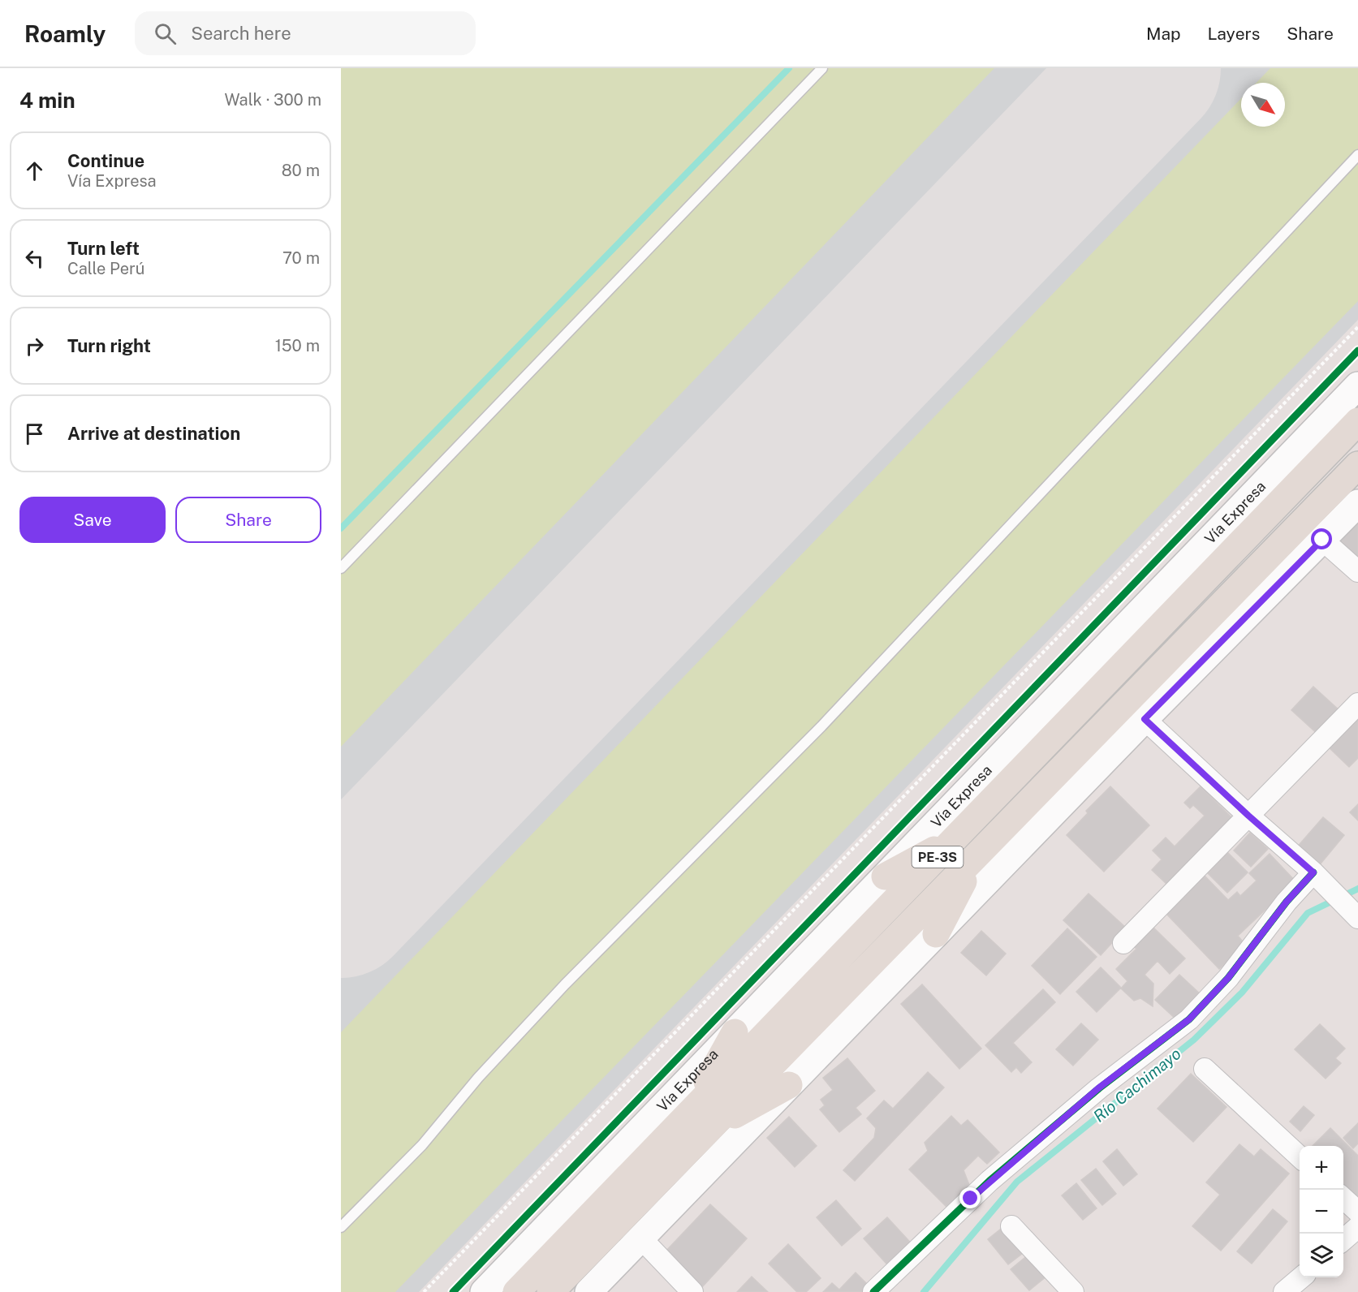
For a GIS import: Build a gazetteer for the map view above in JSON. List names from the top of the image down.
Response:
{
  "streets": {
    "main road": ["Vía Expresa", "PE-3S"]
  },
  "water": ["Río Cachimayo"],
  "north": "bottom right",
  "page": {
    "header": "Roamly",
    "search": "Search here",
    "nav": ["Map", "Layers", "Share"],
    "heading": ["4 min", "Walk · 300 m"],
    "list": [
      ["Continue", "Vía Expresa", "80 m"],
      ["Turn left", "Calle Perú", "70 m"],
      ["Turn right", "150 m"],
      "Arrive at destination"
    ],
    "buttons": ["Save", "Share"],
    "map_buttons": ["+", "−"]
  }
}
